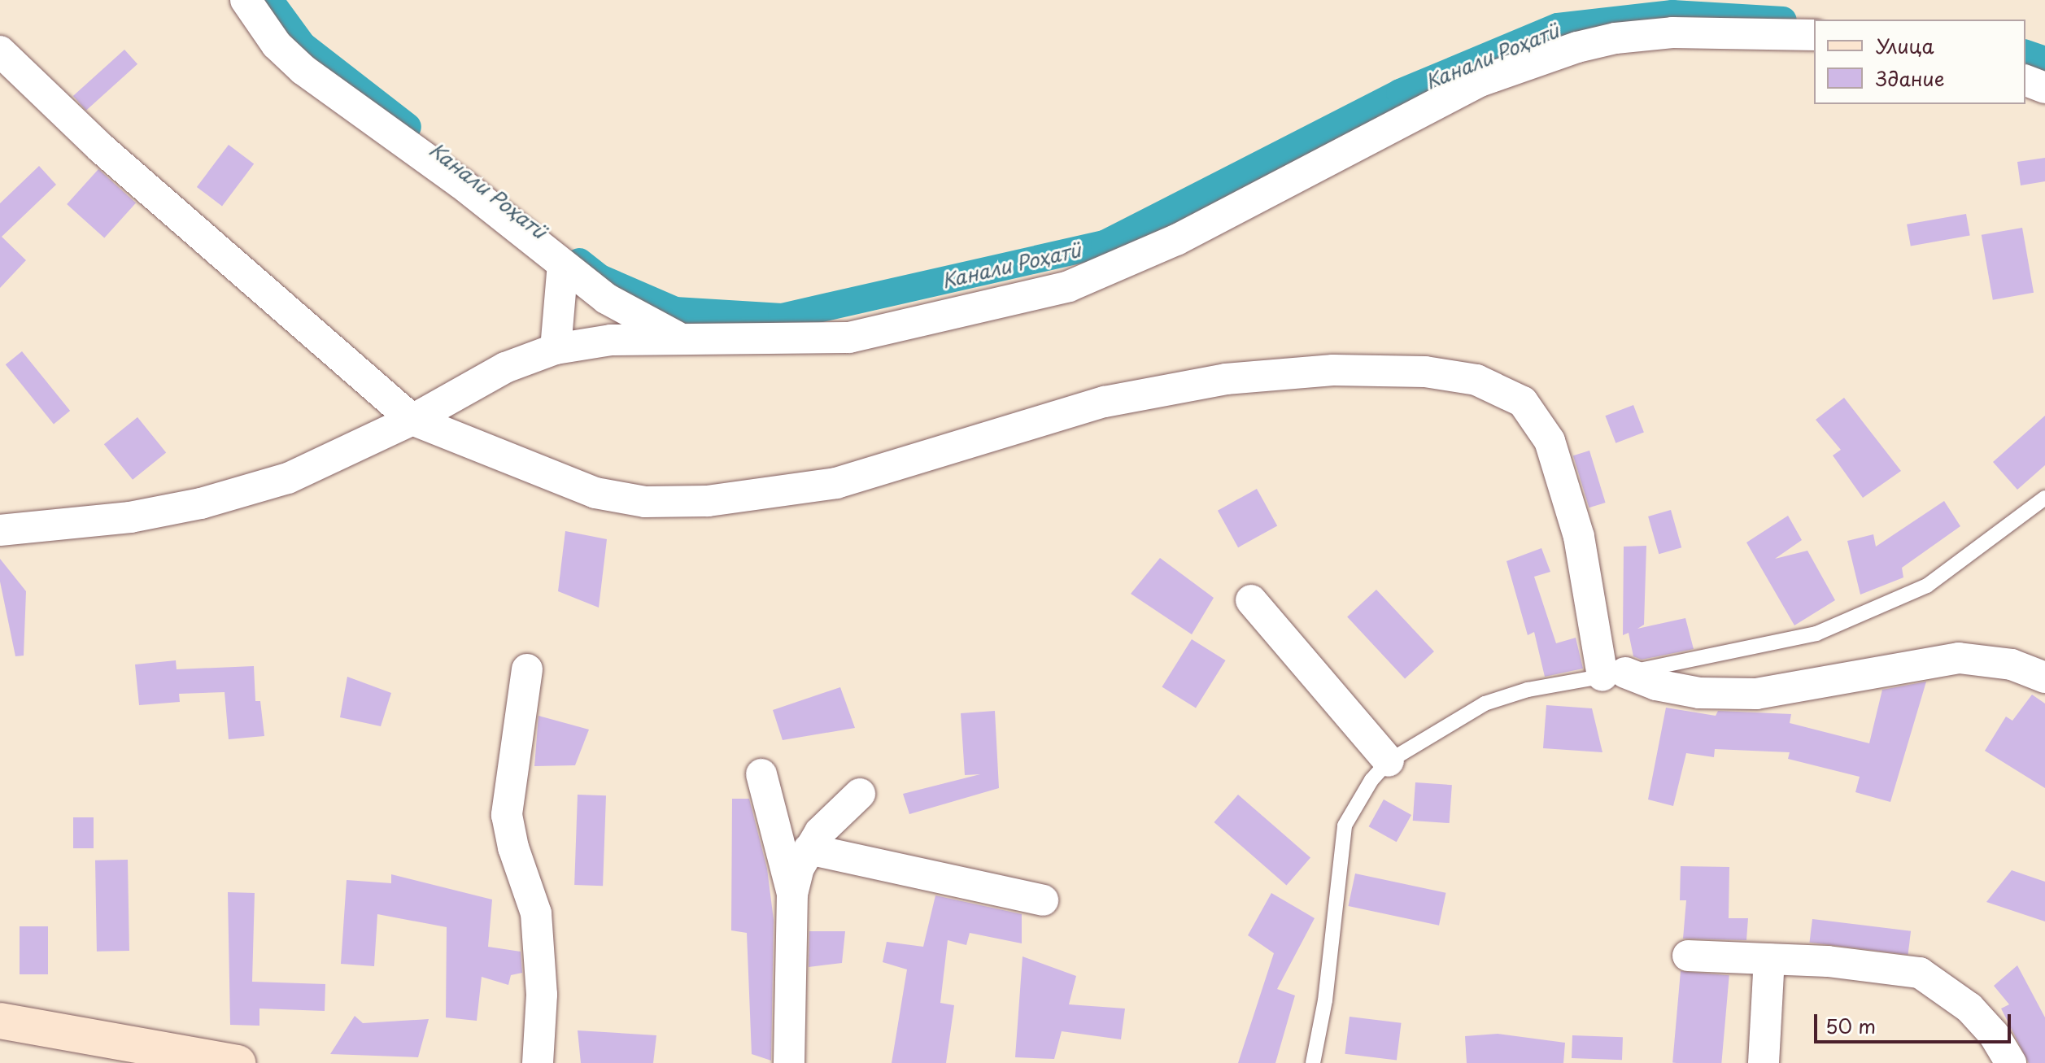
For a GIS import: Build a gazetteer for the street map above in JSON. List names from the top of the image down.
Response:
{
  "water": ["Канали Роҳатӣ"],
  "legend": ["Улица", "Здание"],
  "scale_bar": "50 m"
}
